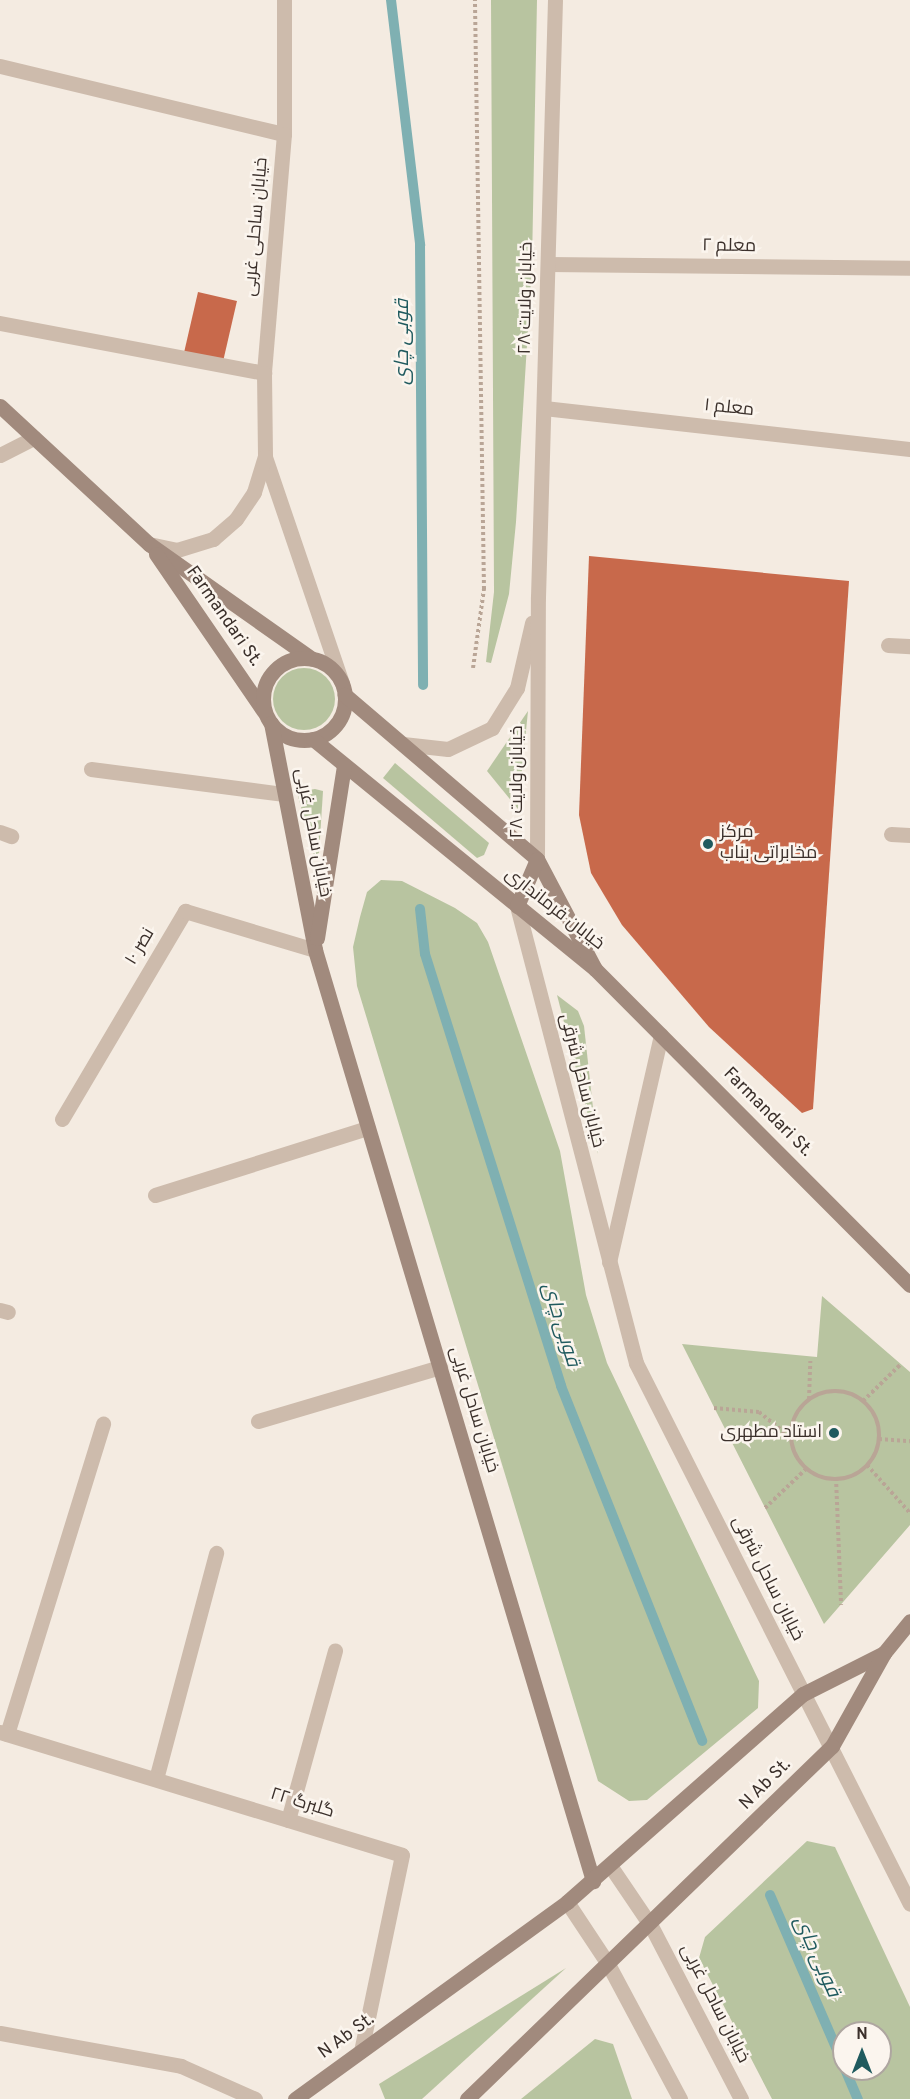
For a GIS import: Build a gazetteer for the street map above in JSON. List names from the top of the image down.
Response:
{
  "streets": {
    "main road": [
      "Farmandari St.",
      "خیابان ساحل غربی",
      "خیابان فرمانداری",
      "N Ab St."
    ],
    "street": [
      "خیابان ساحلی غربی",
      "معلم ۲",
      "خیابان ولایت ۲۸",
      "معلم ۱",
      "نصر ۱۰",
      "خیابان ساحل شرقی",
      "گلبرگ ۲۲"
    ]
  },
  "crossings": [
    ["خیابان ساحلی غربی", "Farmandari St."],
    ["خیابان ساحلی غربی", "خیابان ساحل غربی"],
    ["خیابان ساحلی غربی", "خیابان فرمانداری"],
    ["معلم ۲", "خیابان ولایت ۲۸"],
    ["خیابان ولایت ۲۸", "معلم ۱"],
    ["خیابان ولایت ۲۸", "خیابان فرمانداری"],
    ["Farmandari St.", "خیابان ساحل غربی"],
    ["Farmandari St.", "خیابان فرمانداری"],
    ["Farmandari St.", "خیابان ساحل شرقی"],
    ["خیابان ساحل غربی", "خیابان فرمانداری"],
    ["خیابان ساحل غربی", "نصر ۱۰"],
    ["خیابان ساحل غربی", "N Ab St."],
    ["خیابان فرمانداری", "خیابان ساحل شرقی"],
    ["خیابان ساحل شرقی", "N Ab St."],
    ["N Ab St.", "گلبرگ ۲۲"]
  ],
  "water": ["قوبی چای"],
  "places": ["مرکز مخابراتی بناب", "استاد مطهری"],
  "north": "top"
}
